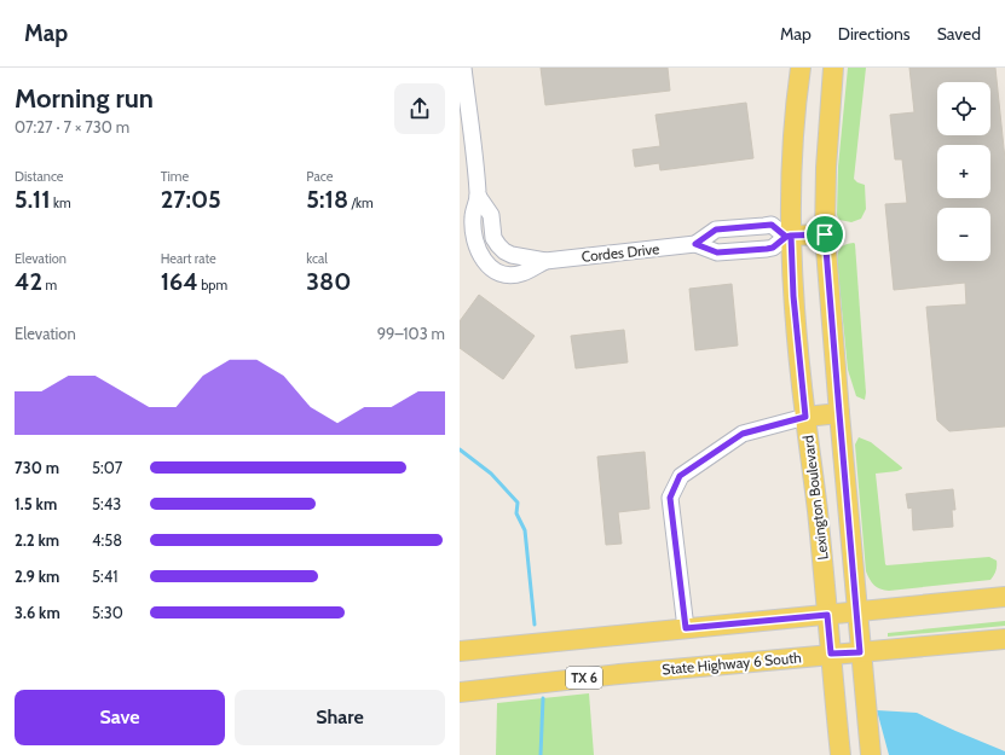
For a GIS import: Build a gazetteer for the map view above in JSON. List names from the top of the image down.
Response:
{
  "streets": {
    "main road": ["Lexington Boulevard", "State Highway 6 South", "TX 6"],
    "street": ["Cordes Drive"]
  },
  "crossings": [
    ["Cordes Drive", "Lexington Boulevard"],
    ["Lexington Boulevard", "State Highway 6 South"]
  ],
  "page": {
    "header": "Map",
    "nav": ["Map", "Directions", "Saved"],
    "heading": ["Morning run", "07:27 · 7 × 730 m"],
    "map_buttons": ["+", "−"],
    "stats": [
      ["Distance", "5.11 km"],
      ["Time", "27:05"],
      ["Pace", "5:18 /km"],
      ["Elevation", "42 m"],
      ["Heart rate", "164 bpm"],
      ["kcal", "380"]
    ],
    "chart": ["Elevation", "99–103 m"],
    "list": [
      {
        "name": "730 m",
        "note": "5:07"
      },
      {
        "name": "1.5 km",
        "note": "5:43"
      },
      {
        "name": "2.2 km",
        "note": "4:58"
      },
      {
        "name": "2.9 km",
        "note": "5:41"
      },
      {
        "name": "3.6 km",
        "note": "5:30"
      }
    ],
    "buttons": ["Save", "Share"]
  }
}
